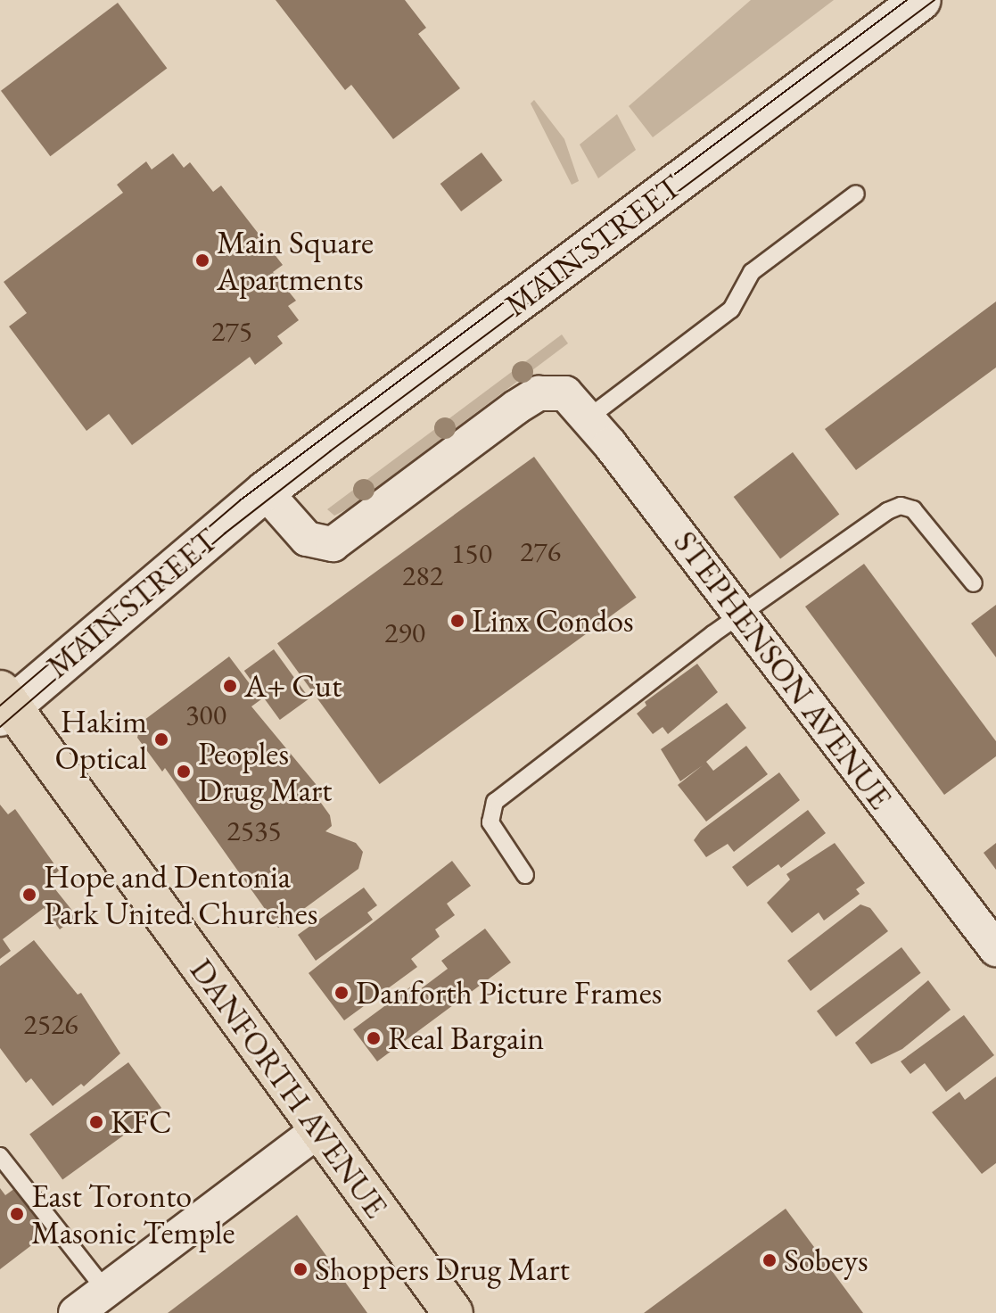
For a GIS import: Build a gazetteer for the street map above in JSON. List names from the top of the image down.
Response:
{
  "streets": {
    "main road": ["DANFORTH AVENUE"],
    "street": ["MAIN STREET", "STEPHENSON AVENUE"]
  },
  "crossings": [
    ["MAIN STREET", "STEPHENSON AVENUE"],
    ["MAIN STREET", "DANFORTH AVENUE"]
  ],
  "places": [
    "Main Square Apartments",
    "Linx Condos",
    "A+ Cut",
    "Hakim Optical",
    "Peoples Drug Mart",
    "Hope and Dentonia Park United Churches",
    "Danforth Picture Frames",
    "Real Bargain",
    "KFC",
    "East Toronto Masonic Temple",
    "Sobeys",
    "Shoppers Drug Mart"
  ],
  "house_numbers": [
    "275",
    "276",
    "150",
    "282",
    "290",
    "300",
    "2535",
    "2526"
  ]
}
